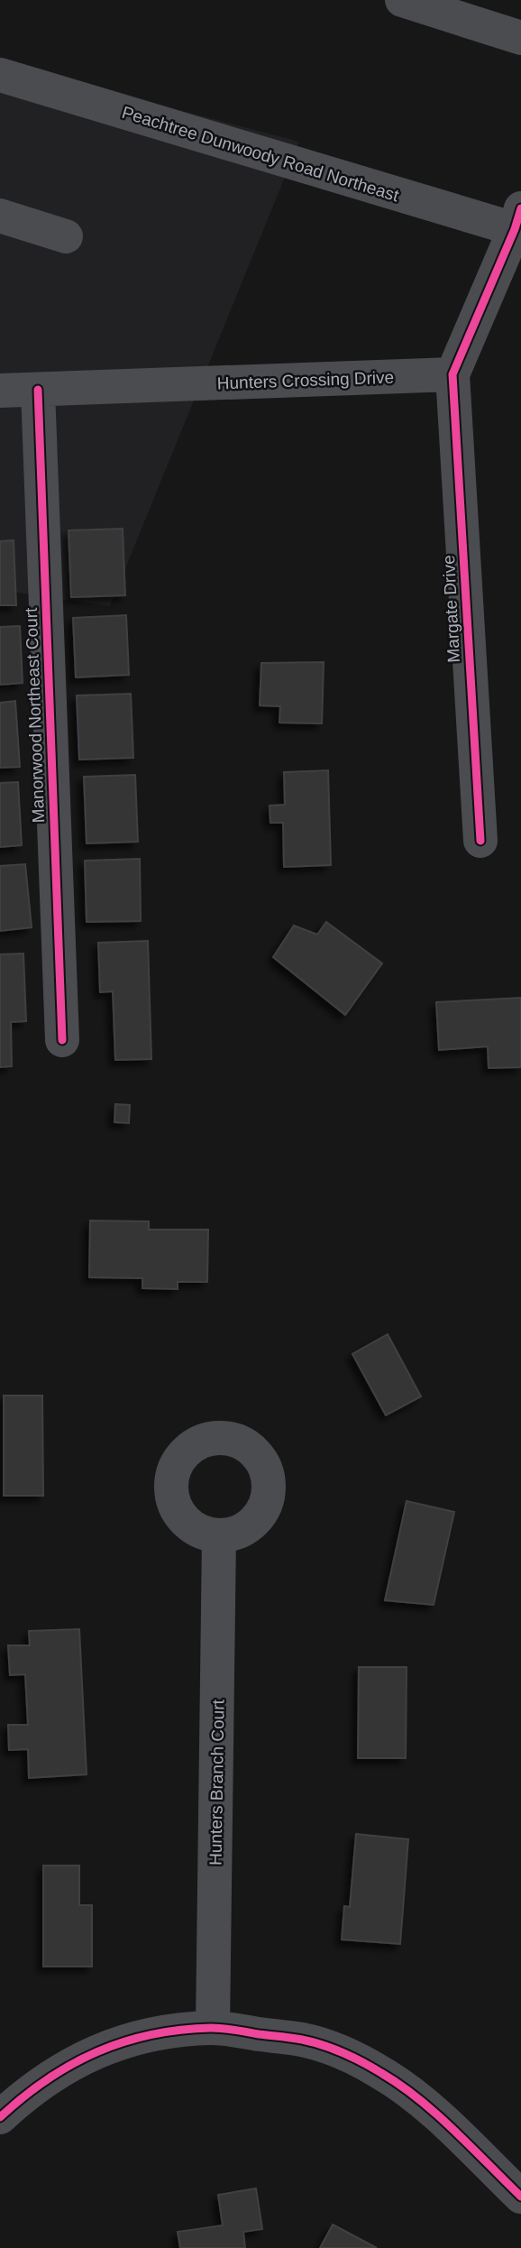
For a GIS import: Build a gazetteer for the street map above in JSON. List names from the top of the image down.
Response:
{
  "streets": {
    "street": [
      "Peachtree Dunwoody Road Northeast",
      "Hunters Crossing Drive",
      "Margate Drive",
      "Manorwood Northeast Court",
      "Hunters Branch Court"
    ]
  },
  "crossings": [
    ["Hunters Crossing Drive", "Margate Drive"],
    ["Hunters Crossing Drive", "Manorwood Northeast Court"]
  ]
}
